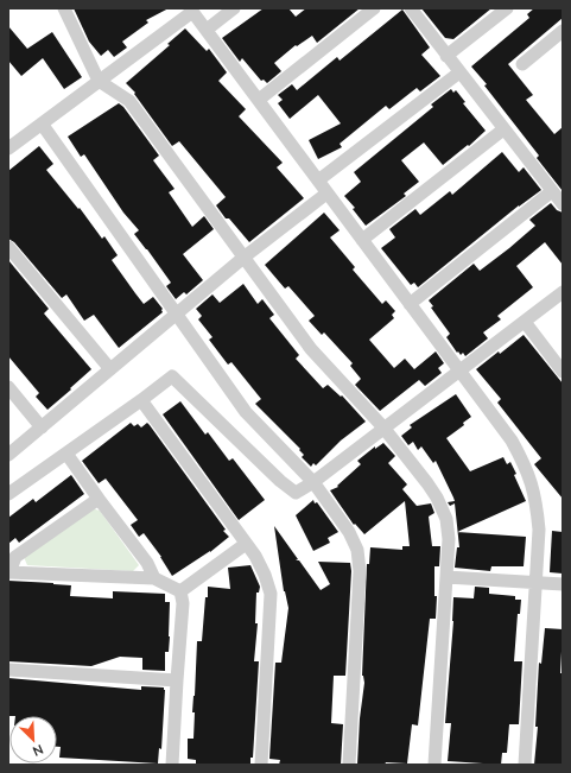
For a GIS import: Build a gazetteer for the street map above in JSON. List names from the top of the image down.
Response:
{
  "north": "bottom right"
}
